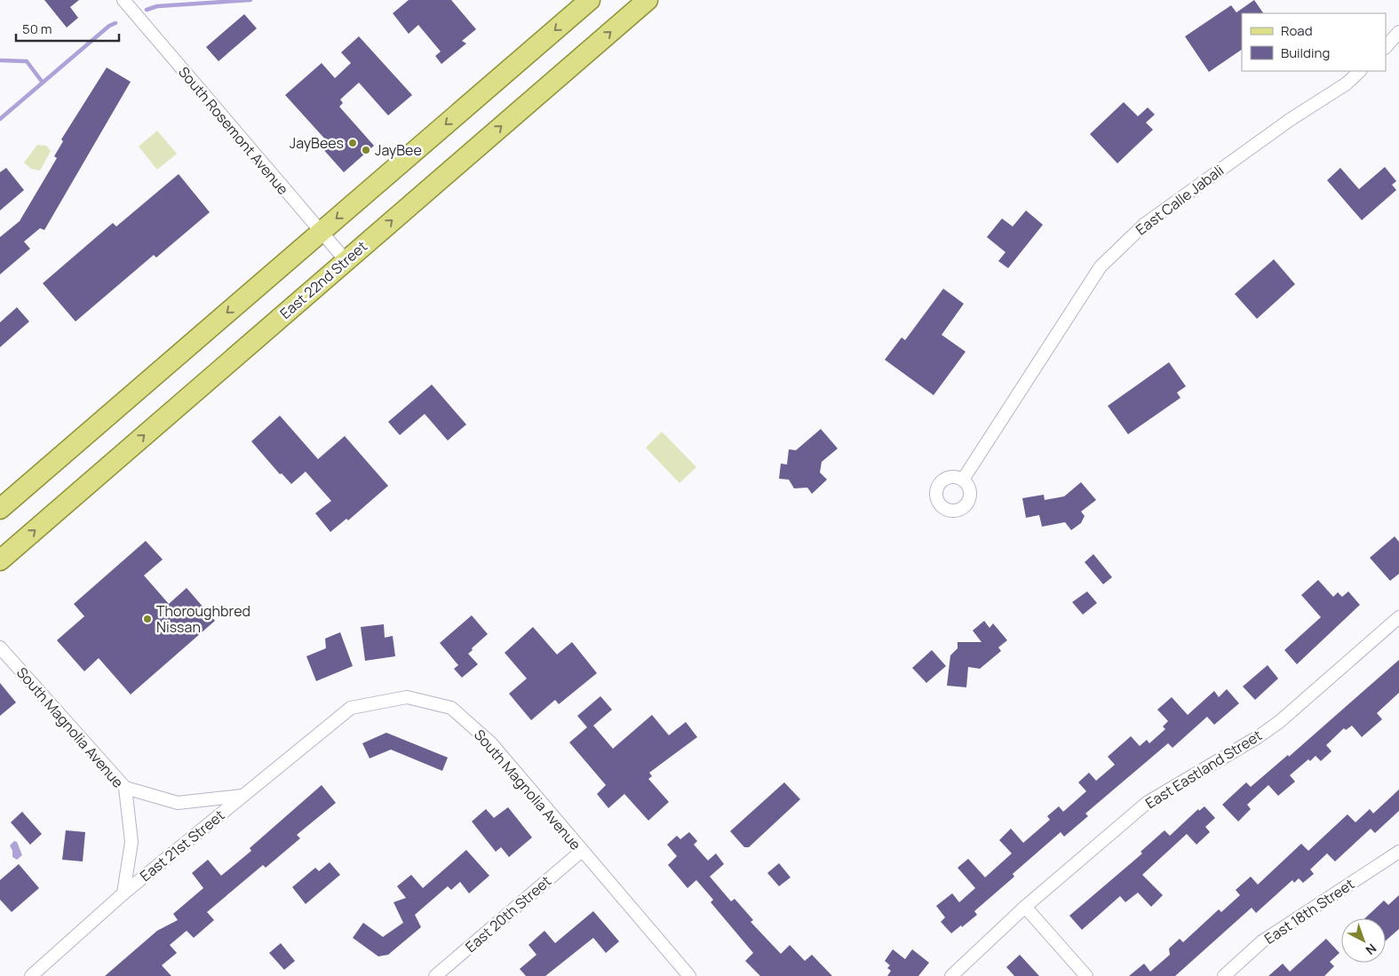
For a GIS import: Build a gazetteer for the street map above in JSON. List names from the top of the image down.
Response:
{
  "streets": {
    "main road": ["East 22nd Street"],
    "street": [
      "South Rosemont Avenue",
      "East Calle Jabali",
      "South Magnolia Avenue",
      "East Eastland Street",
      "East 21st Street",
      "East 18th Street",
      "East 20th Street"
    ]
  },
  "crossings": [
    ["South Rosemont Avenue", "East 22nd Street"],
    ["South Magnolia Avenue", "East 21st Street"],
    ["South Magnolia Avenue", "East 20th Street"]
  ],
  "places": ["JayBees", "JayBee", "Thoroughbred Nissan"],
  "legend": ["Road", "Building"],
  "scale_bar": "50 m",
  "north": "bottom right"
}
